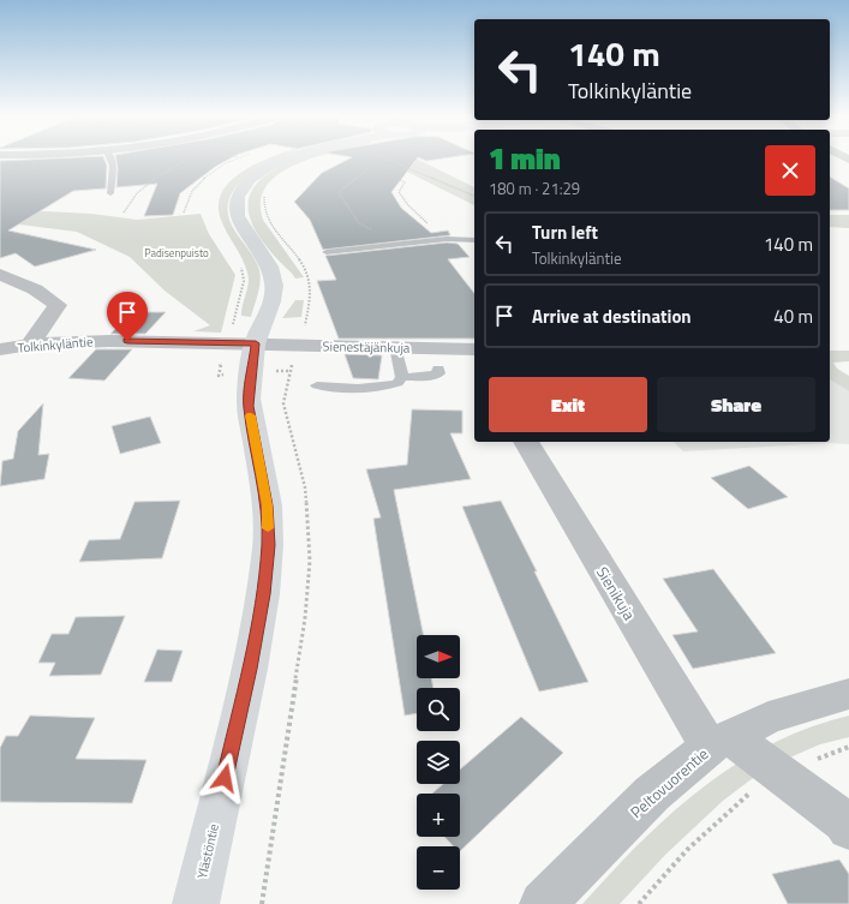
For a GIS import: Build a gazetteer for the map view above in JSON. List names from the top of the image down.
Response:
{
  "streets": {
    "main road": ["Ylästöntie"],
    "street": [
      "Tolkinkyläntie",
      "Sienestäjänkuja",
      "Sienikuja",
      "Peltovuorentie"
    ]
  },
  "crossings": [
    ["Tolkinkyläntie", "Sienestäjänkuja"],
    ["Tolkinkyläntie", "Ylästöntie"],
    ["Sienestäjänkuja", "Ylästöntie"],
    ["Sienikuja", "Peltovuorentie"]
  ],
  "parks": ["Padisenpuisto"],
  "north": "right",
  "page": {
    "turn": ["140 m", "Tolkinkyläntie"],
    "heading": ["1 min", "180 m · 21:29"],
    "list": [
      {
        "name": "Turn left",
        "note": "Tolkinkyläntie",
        "value": "140 m"
      },
      {
        "name": "Arrive at destination",
        "value": "40 m"
      }
    ],
    "buttons": ["Exit", "Share"],
    "map_buttons": ["+", "−"]
  }
}
